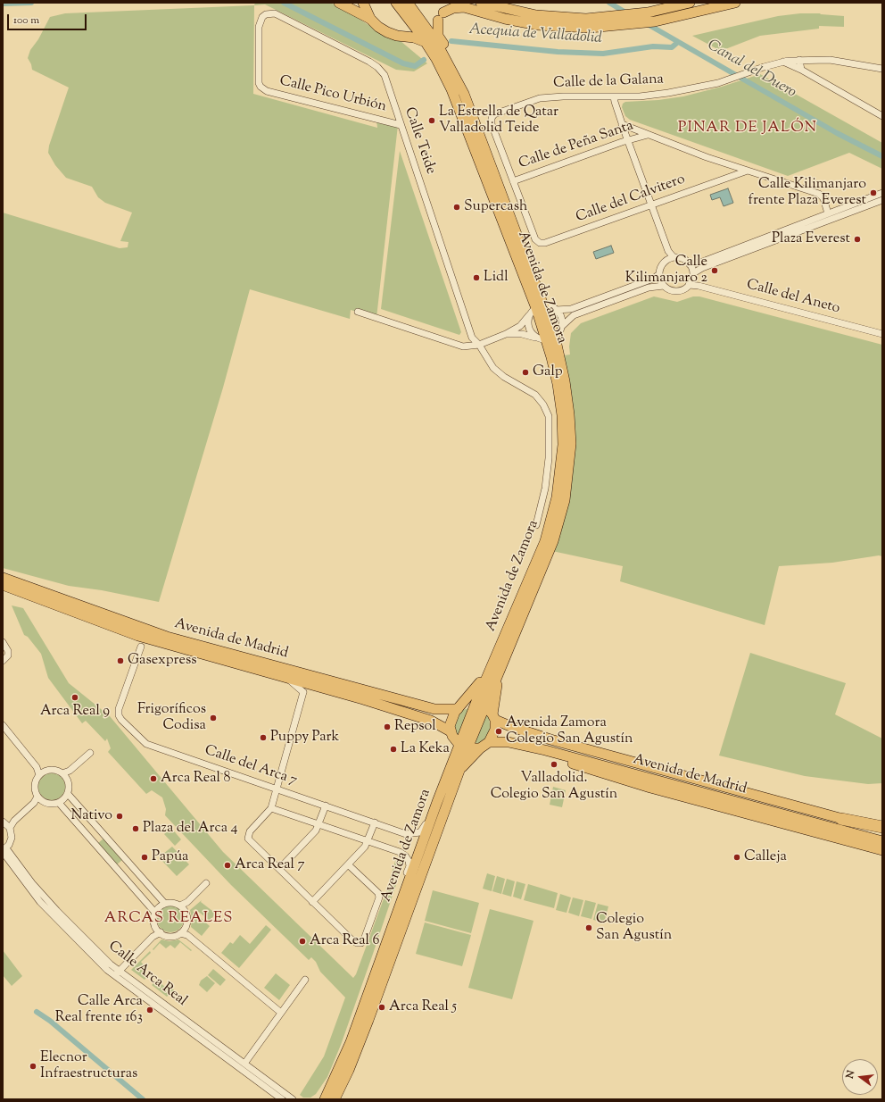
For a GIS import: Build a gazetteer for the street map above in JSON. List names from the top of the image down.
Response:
{
  "streets": {
    "main road": ["Avenida de Zamora", "Avenida de Madrid"],
    "street": [
      "Calle de la Galana",
      "Calle Pico Urbión",
      "Calle Teide",
      "Calle de Peña Santa",
      "Calle del Calvitero",
      "Calle del Aneto",
      "Calle del Arca 7",
      "Calle Arca Real"
    ]
  },
  "crossings": [
    ["Calle de la Galana", "Calle de Peña Santa"],
    ["Calle de la Galana", "Calle del Calvitero"],
    ["Calle Pico Urbión", "Calle Teide"],
    ["Calle Teide", "Avenida de Zamora"],
    ["Calle de Peña Santa", "Calle del Calvitero"],
    ["Avenida de Zamora", "Avenida de Madrid"],
    ["Avenida de Zamora", "Calle del Arca 7"]
  ],
  "districts": ["PINAR DE JALÓN", "ARCAS REALES"],
  "water": ["Acequia de Valladolid", "Canal del Duero"],
  "places": [
    "La Estrella de Qatar Valladolid Teide",
    "Calle Kilimanjaro frente Plaza Everest",
    "Supercash",
    "Plaza Everest",
    "Calle Kilimanjaro 2",
    "Lidl",
    "Galp",
    "Gasexpress",
    "Arca Real 9",
    "Frigoríficos Codisa",
    "Repsol",
    "Avenida Zamora Colegio San Agustín",
    "Puppy Park",
    "La Keka",
    "Valladolid. Colegio San Agustín",
    "Arca Real 8",
    "Nativo",
    "Plaza del Arca 4",
    "Papúa",
    "Calleja",
    "Arca Real 7",
    "Colegio San Agustín",
    "Arca Real 6",
    "Arca Real 5",
    "Calle Arca Real frente 163",
    "Elecnor Infraestructuras"
  ],
  "scale_bar": "100 m",
  "north": "left"
}
